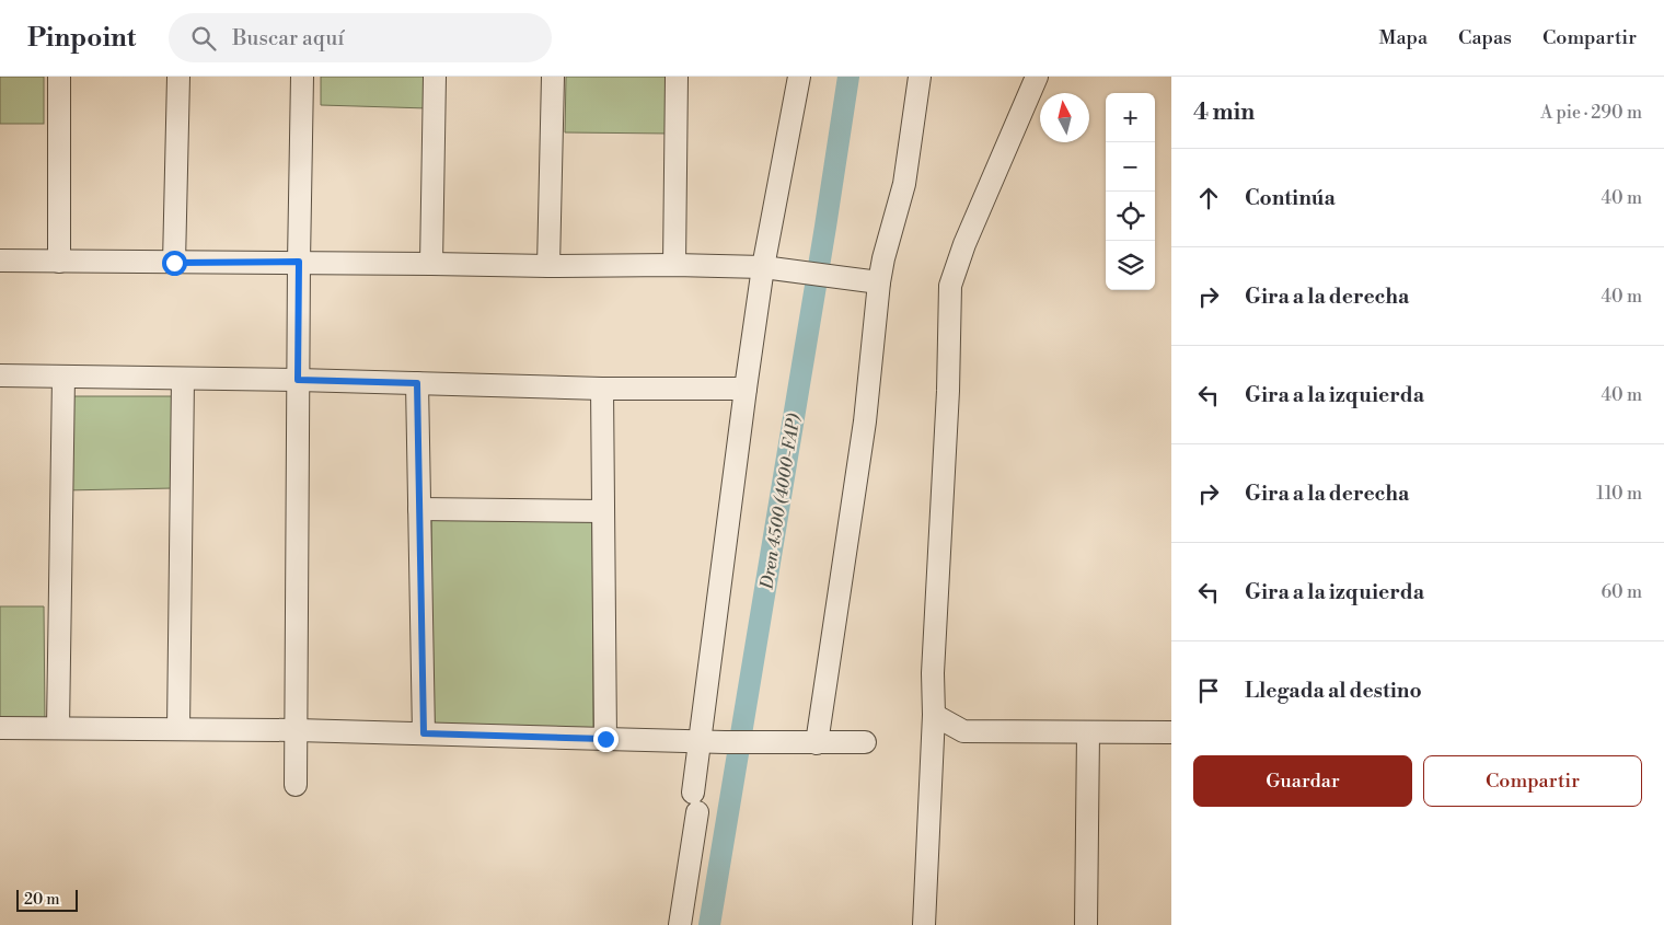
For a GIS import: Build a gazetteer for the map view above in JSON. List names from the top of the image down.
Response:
{
  "water": ["Dren 4500 (4000-FAP)"],
  "scale_bar": "20 m",
  "north": "top",
  "page": {
    "header": "Pinpoint",
    "search": "Buscar aquí",
    "nav": ["Mapa", "Capas", "Compartir"],
    "heading": ["4 min", "A pie · 290 m"],
    "map_buttons": ["+", "−"],
    "list": [
      ["Continúa", "40 m"],
      ["Gira a la derecha", "40 m"],
      ["Gira a la izquierda", "40 m"],
      ["Gira a la derecha", "110 m"],
      ["Gira a la izquierda", "60 m"],
      "Llegada al destino"
    ],
    "buttons": ["Guardar", "Compartir"],
    "scale": "20 m"
  }
}
